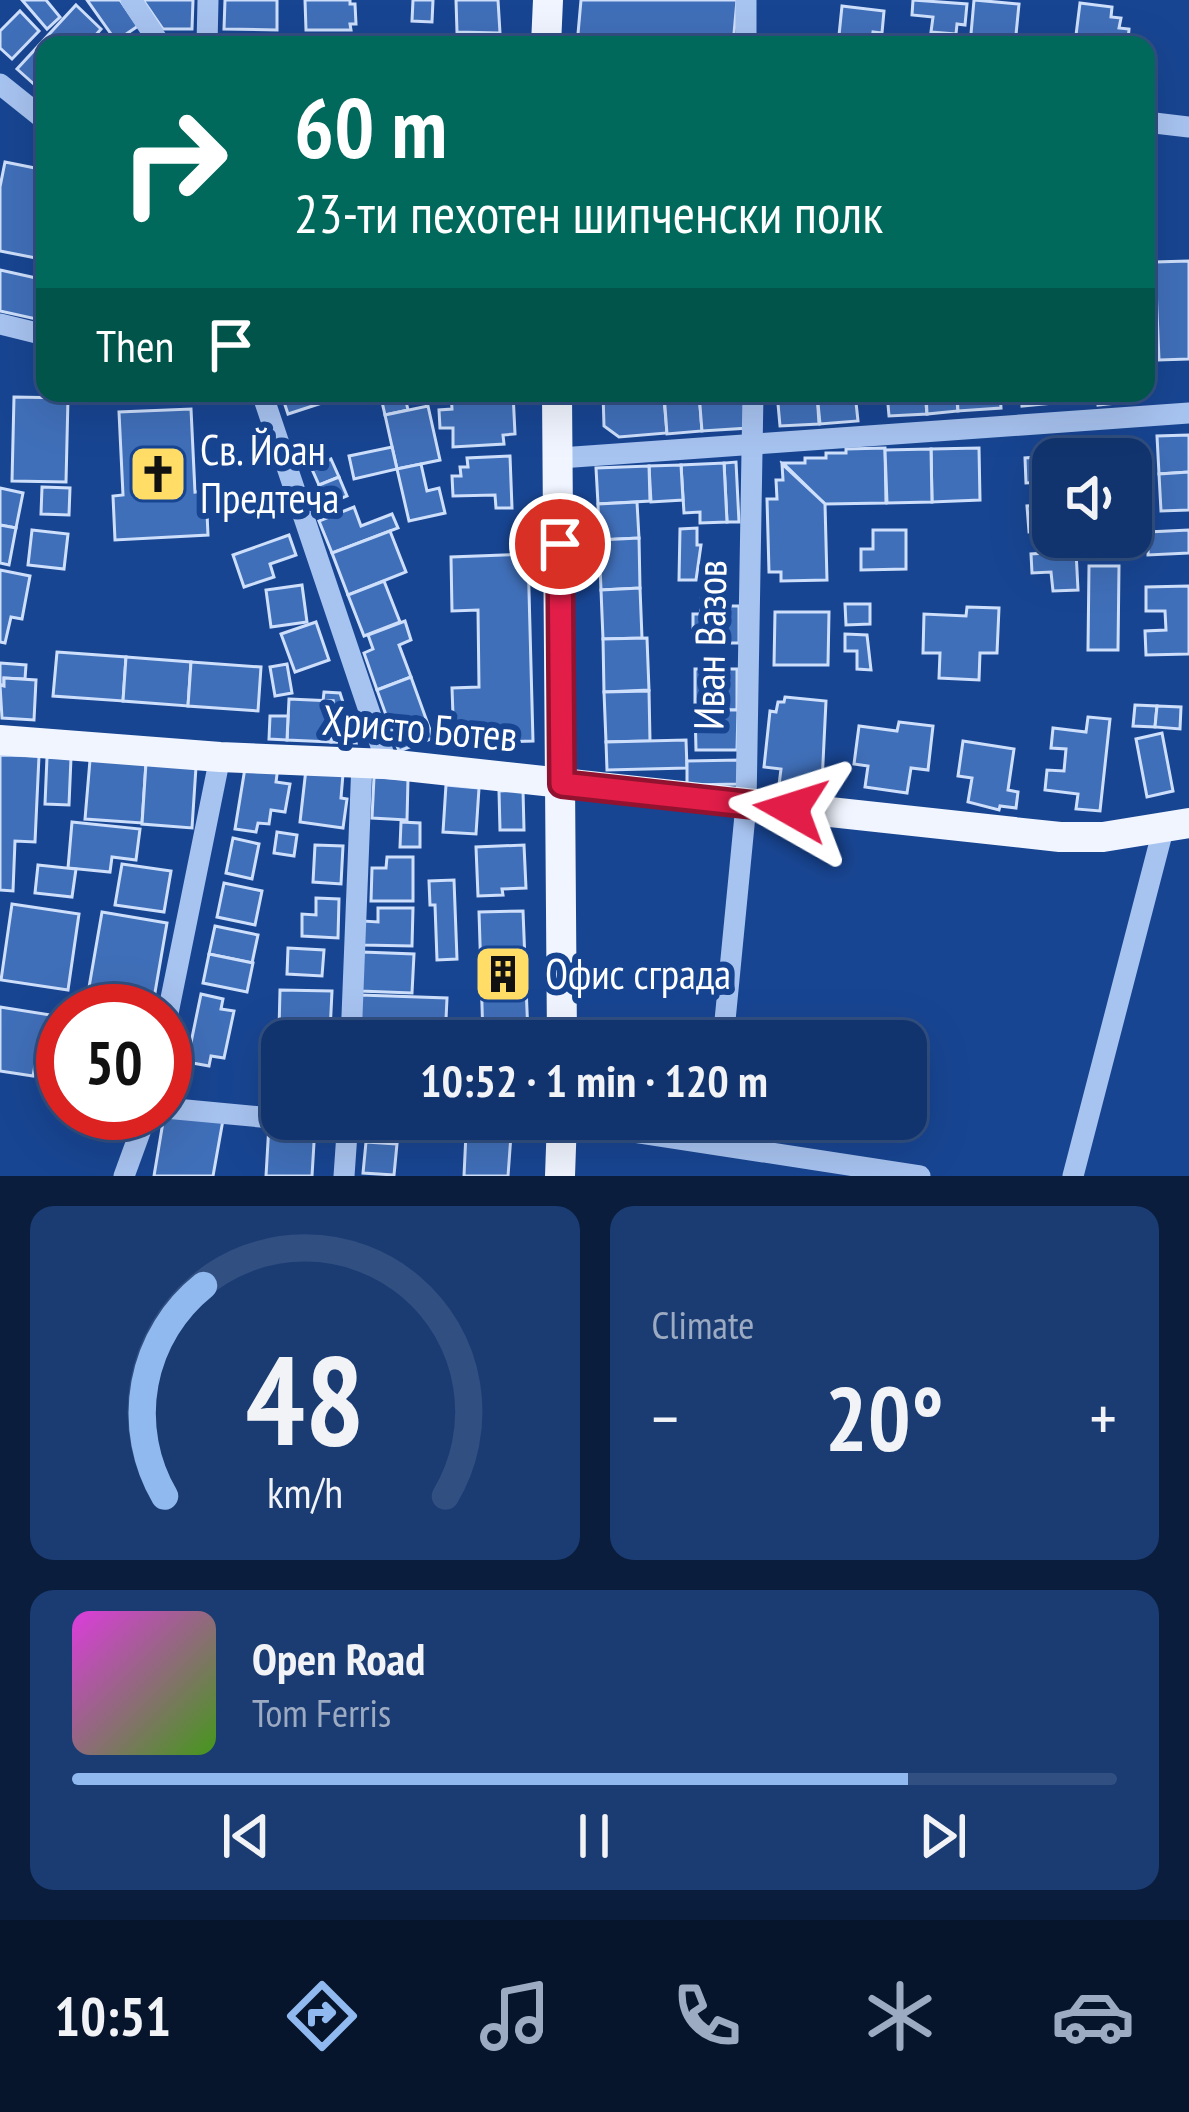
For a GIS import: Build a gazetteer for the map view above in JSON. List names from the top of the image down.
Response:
{
  "streets": {
    "main road": ["Христо Ботев"],
    "street": ["Иван Вазов"]
  },
  "crossings": [
    ["Иван Вазов", "Христо Ботев"]
  ],
  "places": {
    "church": ["Св. Йоан Предтеча"],
    "building": ["Офис сграда"]
  },
  "page": {
    "turn": ["60 m", "23-ти пехотен шипченски полк"],
    "then": "Then",
    "limit": "50",
    "trip": "10:52 · 1 min · 120 m",
    "tile": "Climate",
    "heat": ["−", "20°", "+"],
    "song": ["Open Road", "Tom Ferris"],
    "tabs": "10:51",
    "gauge": ["48", "km/h"]
  }
}
